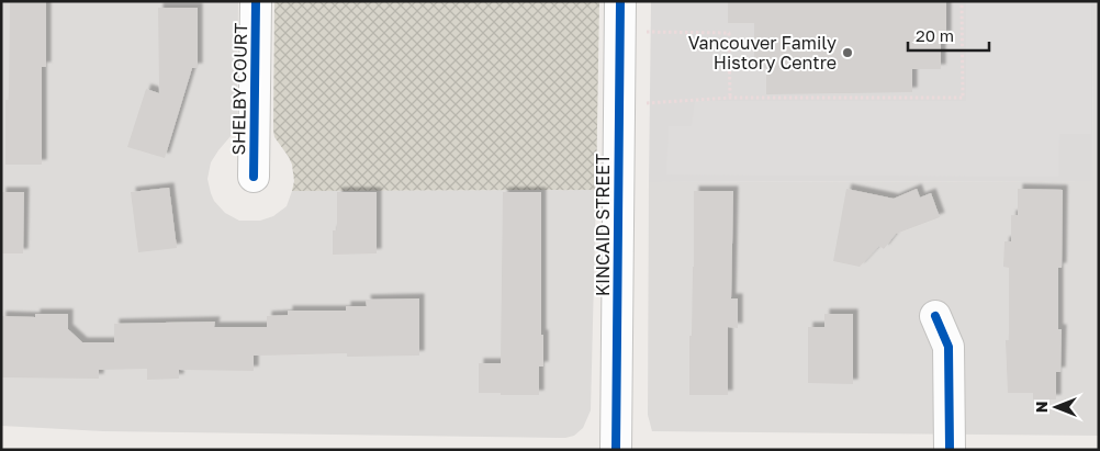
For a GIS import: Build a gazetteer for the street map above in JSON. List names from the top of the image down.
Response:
{
  "streets": {
    "street": ["SHELBY COURT", "KINCAID STREET"]
  },
  "places": ["Vancouver Family History Centre"],
  "scale_bar": "20 m",
  "north": "left"
}
